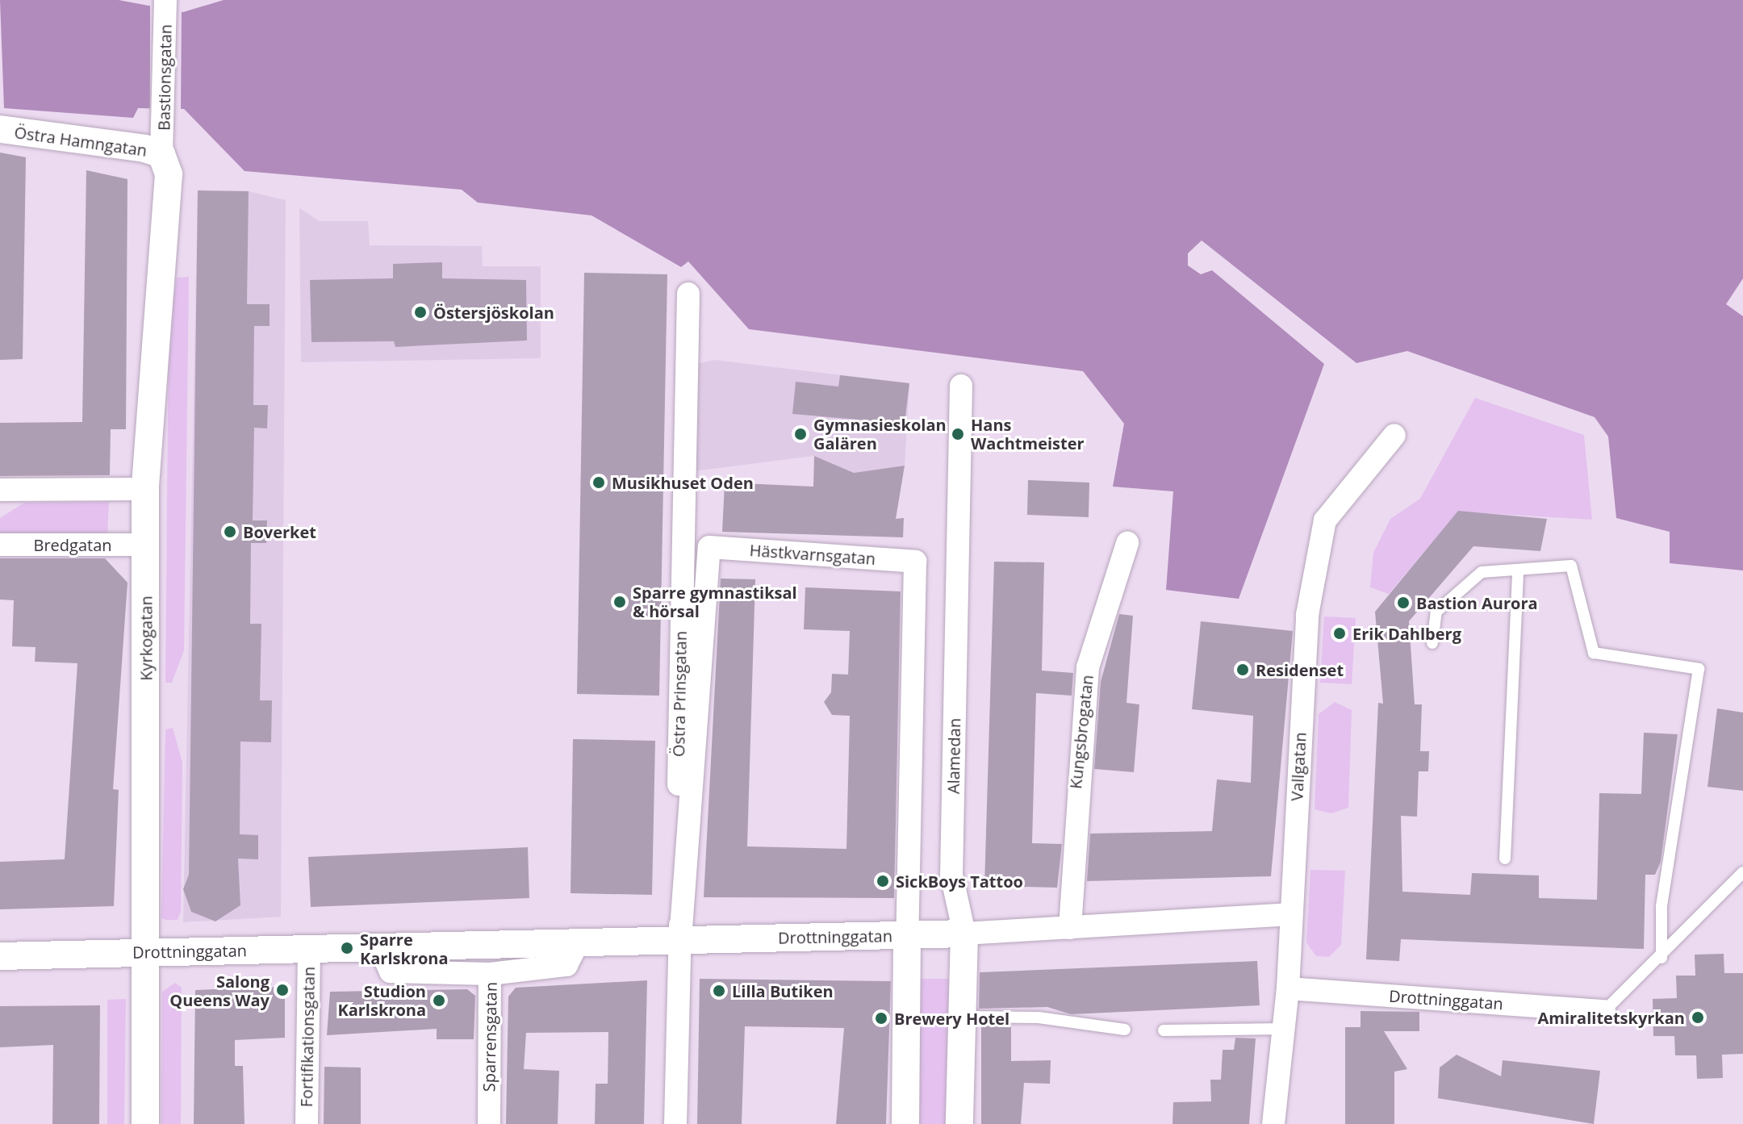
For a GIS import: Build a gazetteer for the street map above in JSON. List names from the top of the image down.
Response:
{
  "streets": {
    "street": [
      "Bastionsgatan",
      "Östra Hamngatan",
      "Bredgatan",
      "Hästkvarnsgatan",
      "Kyrkogatan",
      "Östra Prinsgatan",
      "Kungsbrogatan",
      "Alamedan",
      "Vallgatan",
      "Drottninggatan",
      "Fortifikationsgatan",
      "Sparrensgatan"
    ]
  },
  "crossings": [
    ["Bastionsgatan", "Östra Hamngatan"],
    ["Bastionsgatan", "Kyrkogatan"],
    ["Östra Hamngatan", "Kyrkogatan"],
    ["Bredgatan", "Kyrkogatan"],
    ["Hästkvarnsgatan", "Östra Prinsgatan"],
    ["Hästkvarnsgatan", "Drottninggatan"],
    ["Kyrkogatan", "Drottninggatan"],
    ["Östra Prinsgatan", "Drottninggatan"],
    ["Kungsbrogatan", "Drottninggatan"],
    ["Alamedan", "Drottninggatan"],
    ["Vallgatan", "Drottninggatan"],
    ["Drottninggatan", "Fortifikationsgatan"],
    ["Drottninggatan", "Sparrensgatan"]
  ],
  "places": [
    "Östersjöskolan",
    "Gymnasieskolan Galären",
    "Hans Wachtmeister",
    "Musikhuset Oden",
    "Boverket",
    "Sparre gymnastiksal & hörsal",
    "Bastion Aurora",
    "Erik Dahlberg",
    "Residenset",
    "SickBoys Tattoo",
    "Sparre Karlskrona",
    "Salong Queens Way",
    "Lilla Butiken",
    "Studion Karlskrona",
    "Amiralitetskyrkan",
    "Brewery Hotel"
  ]
}
